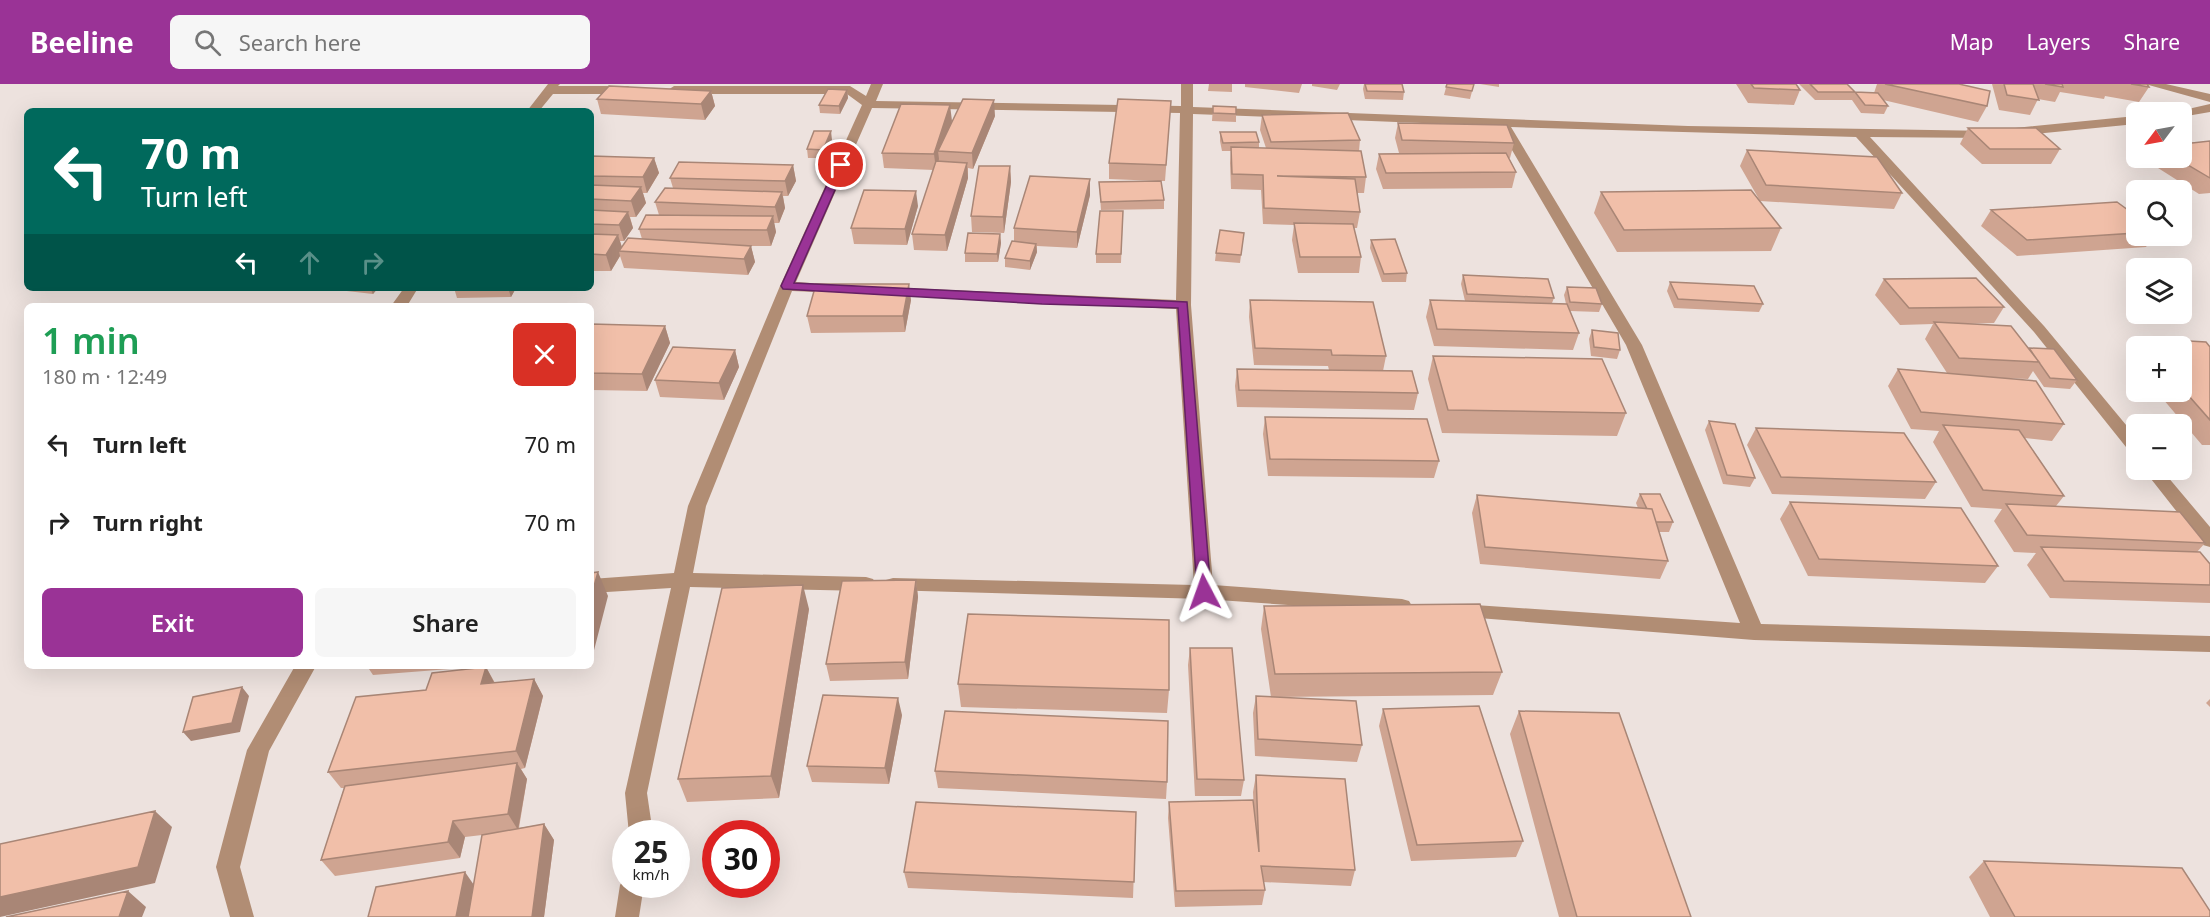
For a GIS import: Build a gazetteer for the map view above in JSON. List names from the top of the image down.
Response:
{
  "north": "bottom left",
  "page": {
    "header": "Beeline",
    "search": "Search here",
    "nav": ["Map", "Layers", "Share"],
    "map_buttons": ["+", "−"],
    "turn": ["70 m", "Turn left"],
    "heading": ["1 min", "180 m · 12:49"],
    "list": [
      {
        "name": "Turn left",
        "value": "70 m"
      },
      {
        "name": "Turn right",
        "value": "70 m"
      }
    ],
    "buttons": ["Exit", "Share"],
    "speed": "25 km/h",
    "limit": "30"
  }
}
